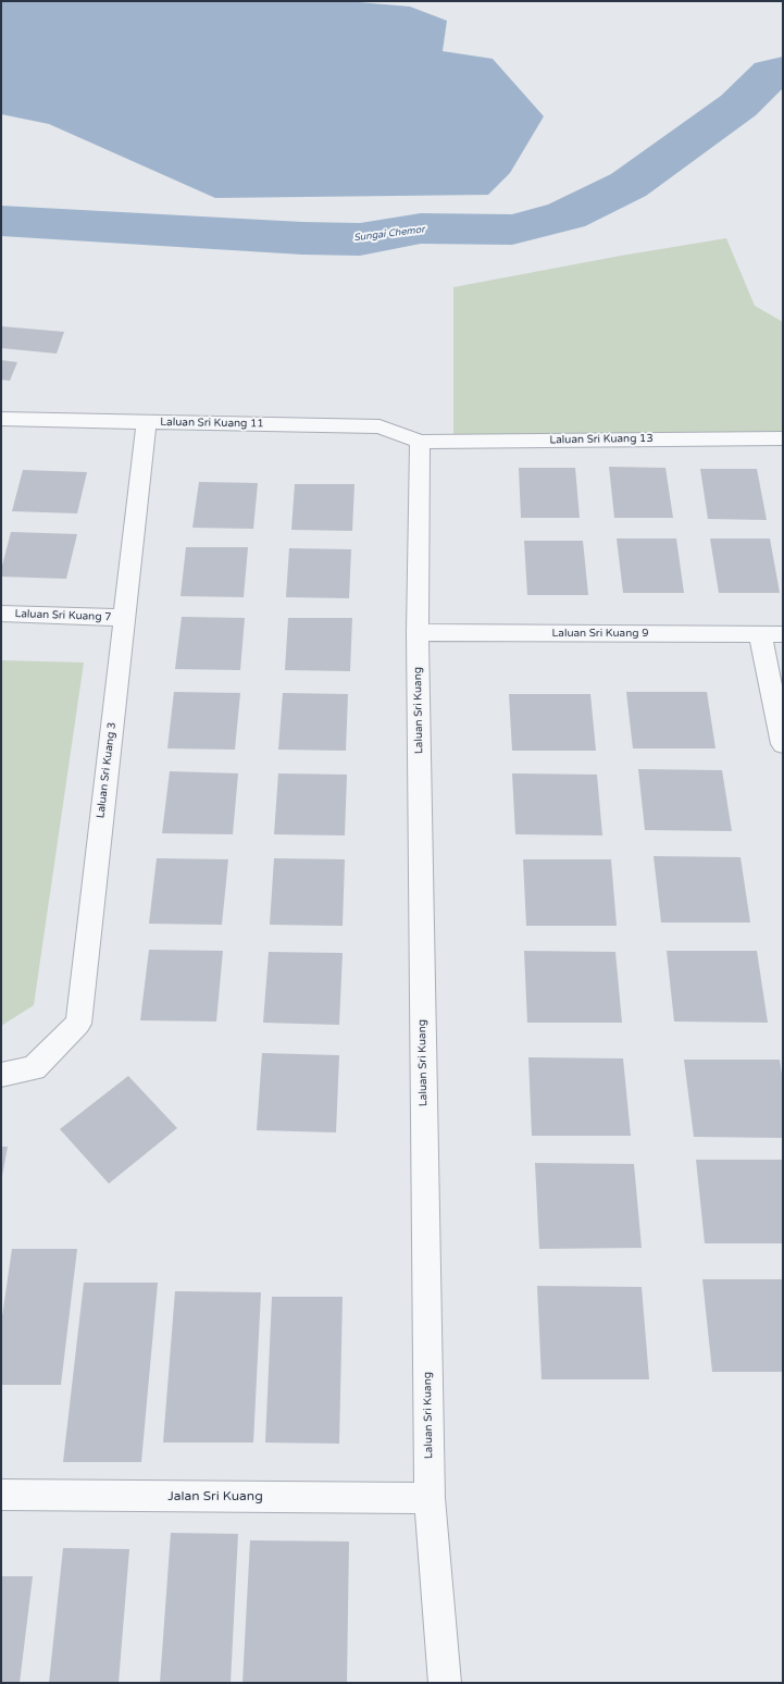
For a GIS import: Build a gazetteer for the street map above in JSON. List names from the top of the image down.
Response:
{
  "streets": {
    "street": [
      "Laluan Sri Kuang 11",
      "Laluan Sri Kuang 13",
      "Laluan Sri Kuang 7",
      "Laluan Sri Kuang 9",
      "Laluan Sri Kuang",
      "Laluan Sri Kuang 3",
      "Jalan Sri Kuang"
    ]
  },
  "crossings": [
    ["Laluan Sri Kuang 11", "Laluan Sri Kuang 13"],
    ["Laluan Sri Kuang 11", "Laluan Sri Kuang"],
    ["Laluan Sri Kuang 11", "Laluan Sri Kuang 3"],
    ["Laluan Sri Kuang 13", "Laluan Sri Kuang"],
    ["Laluan Sri Kuang 7", "Laluan Sri Kuang 3"],
    ["Laluan Sri Kuang 9", "Laluan Sri Kuang"],
    ["Laluan Sri Kuang", "Jalan Sri Kuang"]
  ],
  "water": ["Sungai Chemor"]
}
